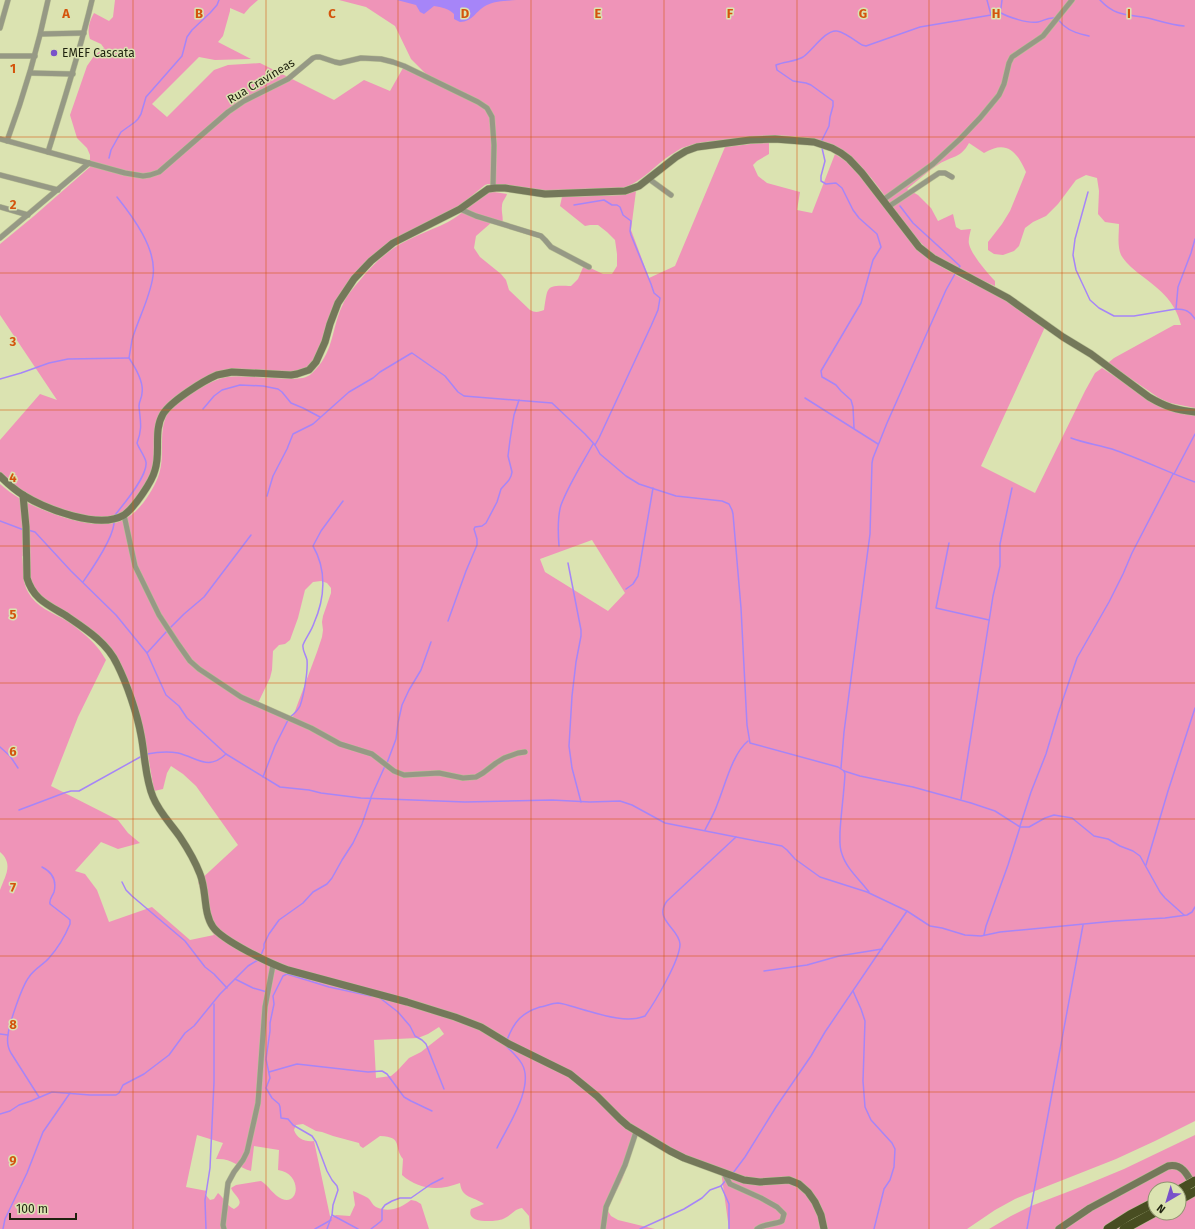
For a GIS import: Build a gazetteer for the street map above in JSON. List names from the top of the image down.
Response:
{
  "streets": {
    "street": ["Rua Cravíneas"]
  },
  "places": ["EMEF Cascata"],
  "scale_bar": "100 m",
  "north": "bottom left",
  "grid": {
    "columns": [
      "A",
      "B",
      "C",
      "D",
      "E",
      "F",
      "G",
      "H",
      "I"
    ],
    "rows": [
      "1",
      "2",
      "3",
      "4",
      "5",
      "6",
      "7",
      "8",
      "9"
    ]
  }
}
